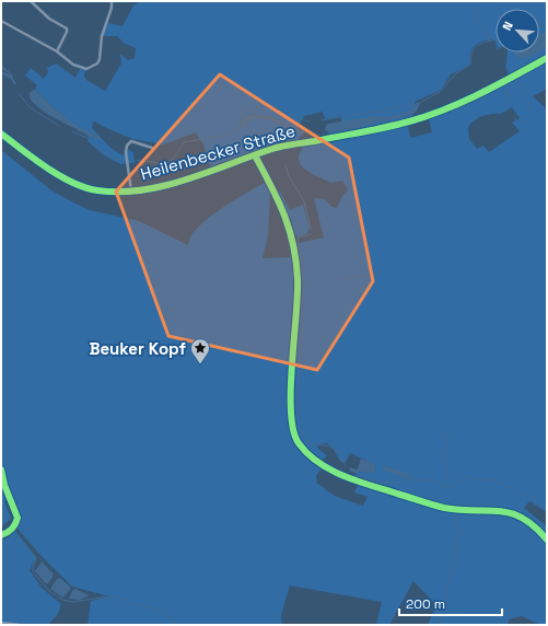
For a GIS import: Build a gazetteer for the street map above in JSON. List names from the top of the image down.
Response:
{
  "streets": {
    "main road": ["Heilenbecker Straße"]
  },
  "places": {
    "place": ["Beuker Kopf"]
  },
  "scale_bar": "200 m",
  "north": "top left"
}
